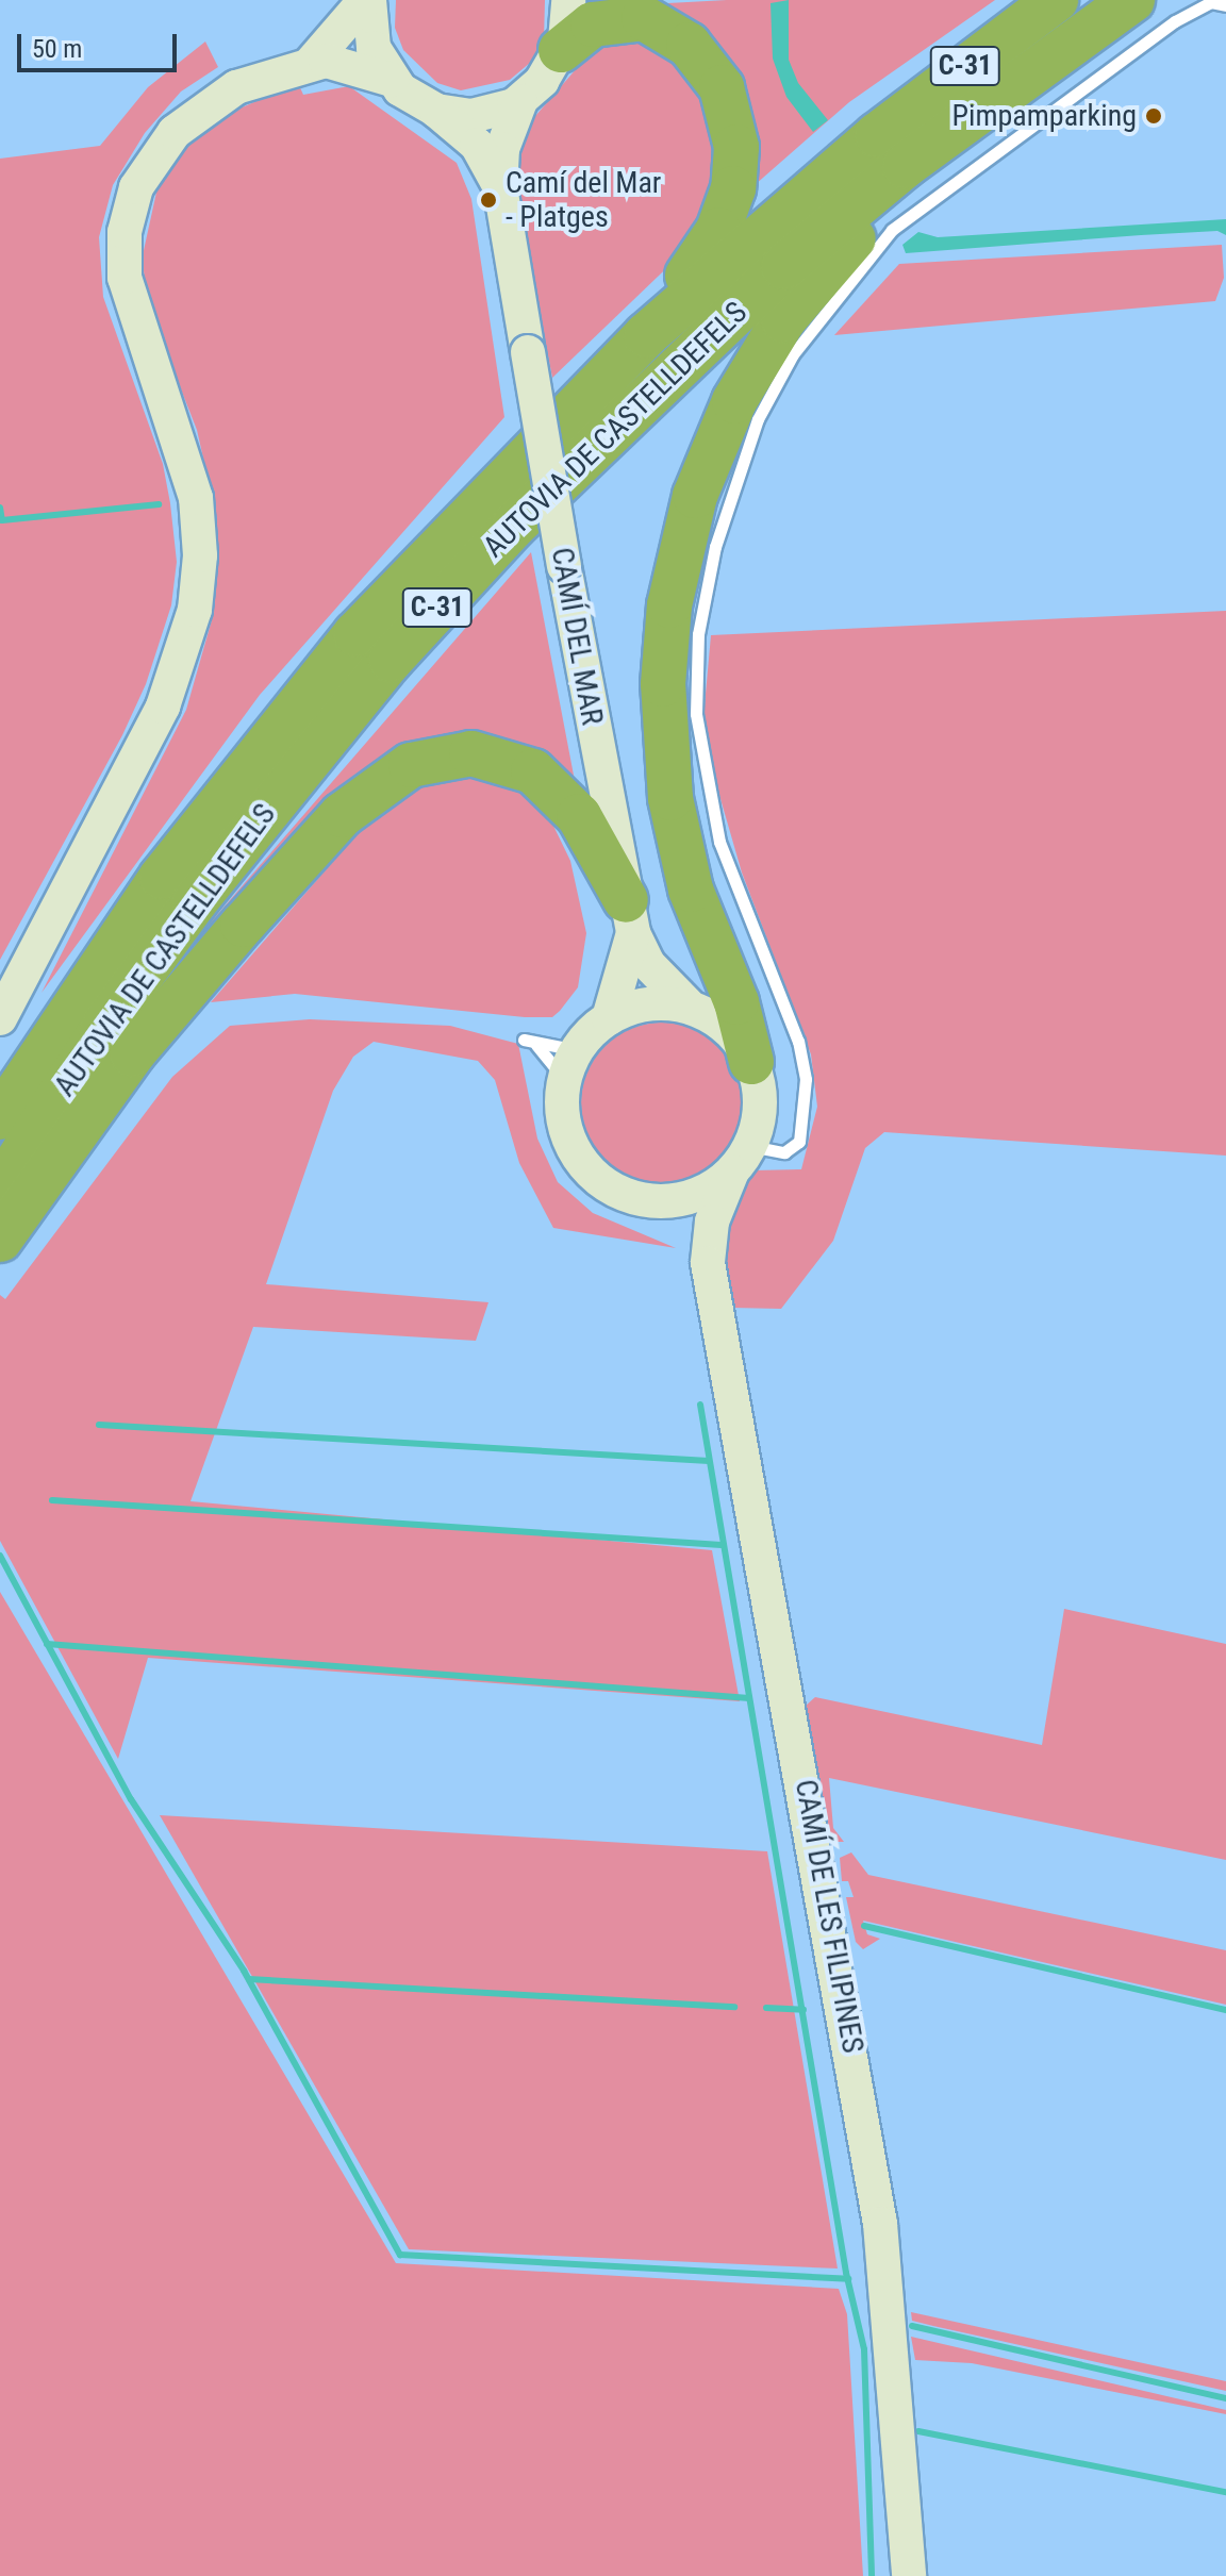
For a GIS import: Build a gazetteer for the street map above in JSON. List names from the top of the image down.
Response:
{
  "streets": {
    "highway": ["C-31", "AUTOVIA DE CASTELLDEFELS"],
    "main road": ["CAMÍ DEL MAR", "CAMÍ DE LES FILIPINES"]
  },
  "places": ["Pimpamparking", "Camí del Mar - Platges"],
  "scale_bar": "50 m"
}
